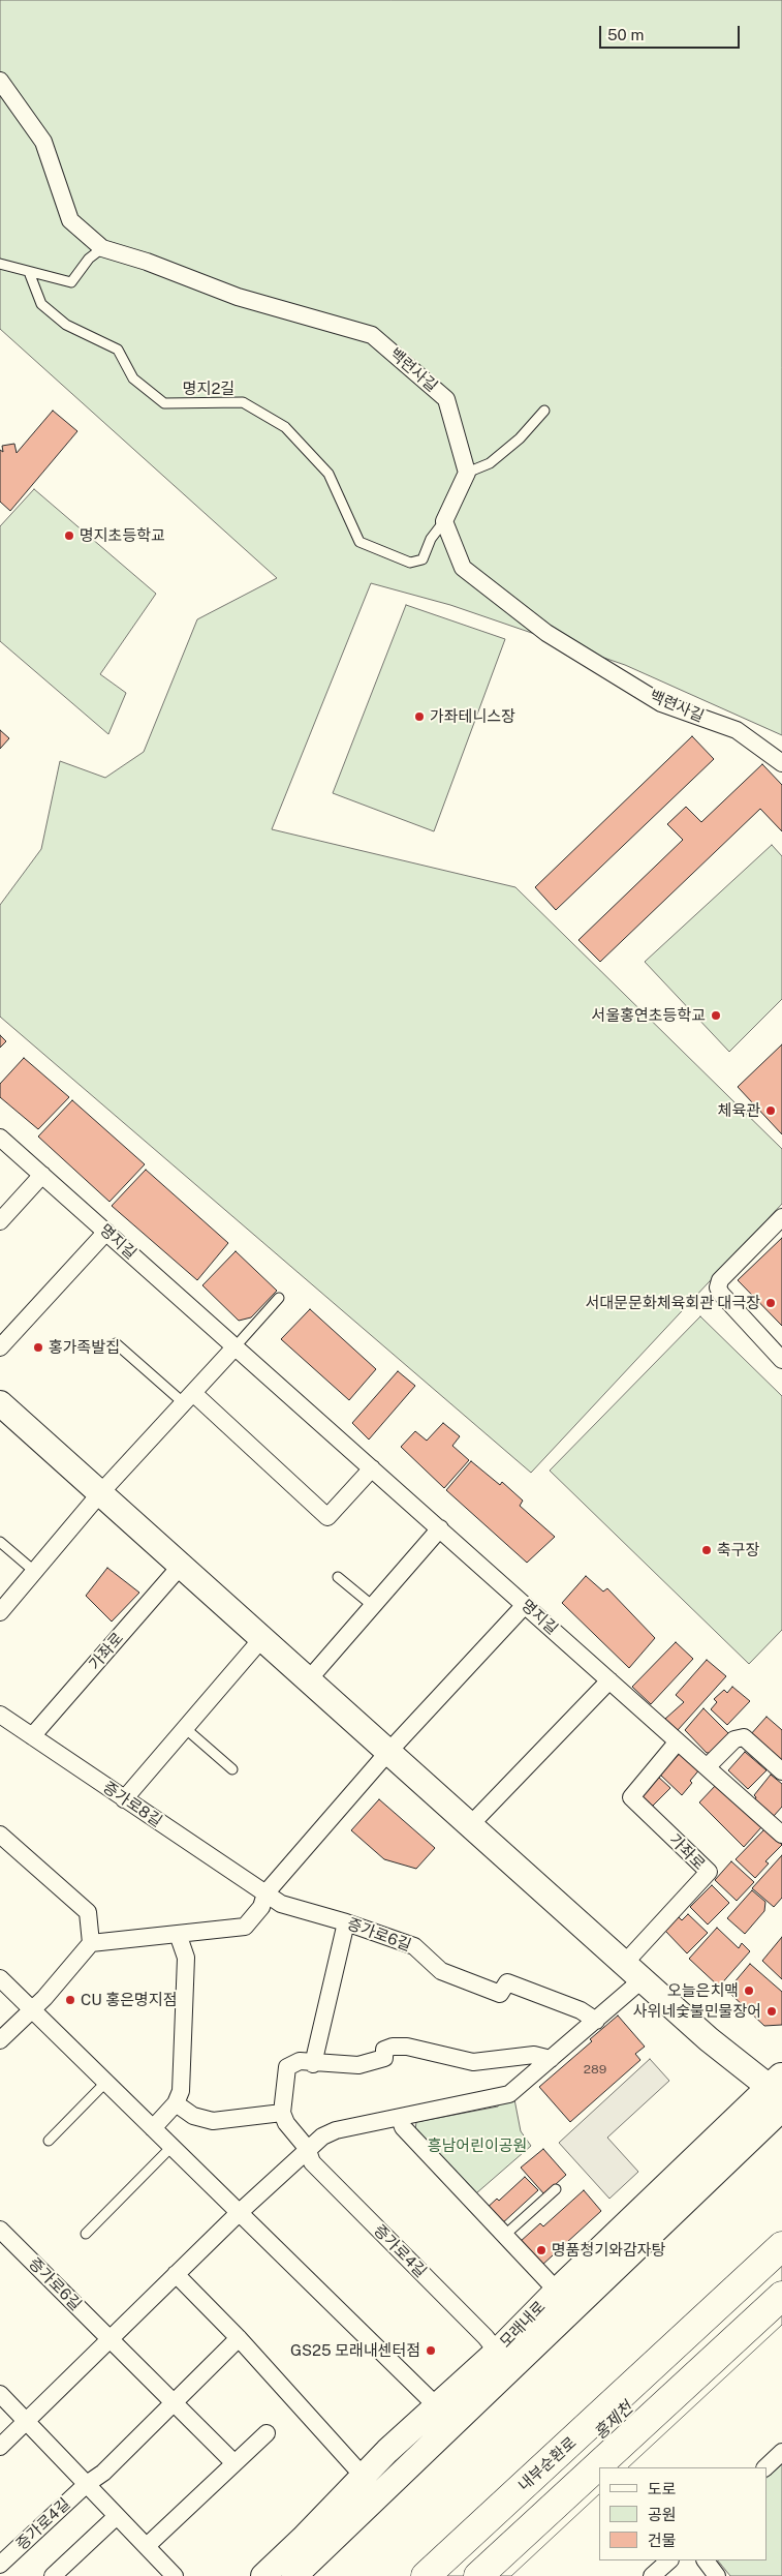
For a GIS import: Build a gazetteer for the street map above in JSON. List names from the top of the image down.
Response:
{
  "streets": {
    "highway": ["내부순환로"],
    "main road": ["모래내로"],
    "street": [
      "백련사길",
      "명지길",
      "가좌로",
      "증가로8길",
      "증가로6길",
      "증가로4길"
    ],
    "lane": ["명지2길"]
  },
  "crossings": [
    ["백련사길", "명지2길"],
    ["명지길", "가좌로"],
    ["가좌로", "증가로8길"],
    ["증가로8길", "증가로6길"],
    ["증가로4길", "모래내로"]
  ],
  "water": ["홍제천"],
  "parks": ["흥남어린이공원"],
  "places": [
    "명지초등학교",
    "가좌테니스장",
    "서울홍연초등학교",
    "체육관",
    "서대문문화체육회관 대극장",
    "홍가족발집",
    "축구장",
    "오늘은치맥",
    "CU 홍은명지점",
    "사위네숯불민물장어",
    "명품청기와감자탕",
    "GS25 모래내센터점"
  ],
  "house_numbers": ["289"],
  "legend": ["도로", "공원", "건물"],
  "scale_bar": "50 m"
}
